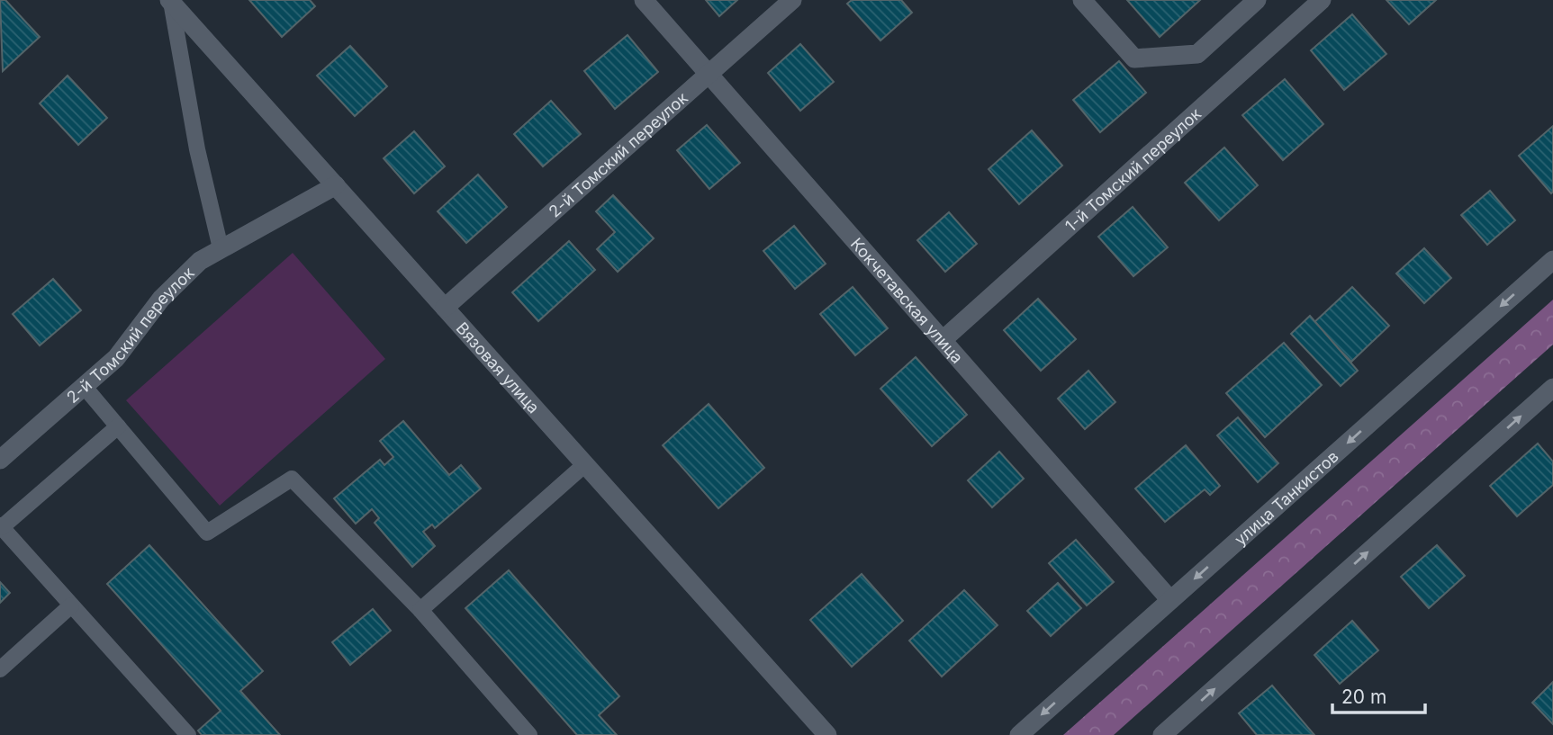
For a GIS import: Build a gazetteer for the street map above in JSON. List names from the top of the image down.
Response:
{
  "streets": {
    "street": [
      "2-й Томский переулок",
      "1-й Томский переулок",
      "Кокчетавская улица",
      "Вязовая улица",
      "улица Танкистов"
    ]
  },
  "crossings": [
    ["2-й Томский переулок", "Кокчетавская улица"],
    ["2-й Томский переулок", "Вязовая улица"],
    ["1-й Томский переулок", "Кокчетавская улица"],
    ["Кокчетавская улица", "улица Танкистов"]
  ],
  "scale_bar": "20 m"
}
